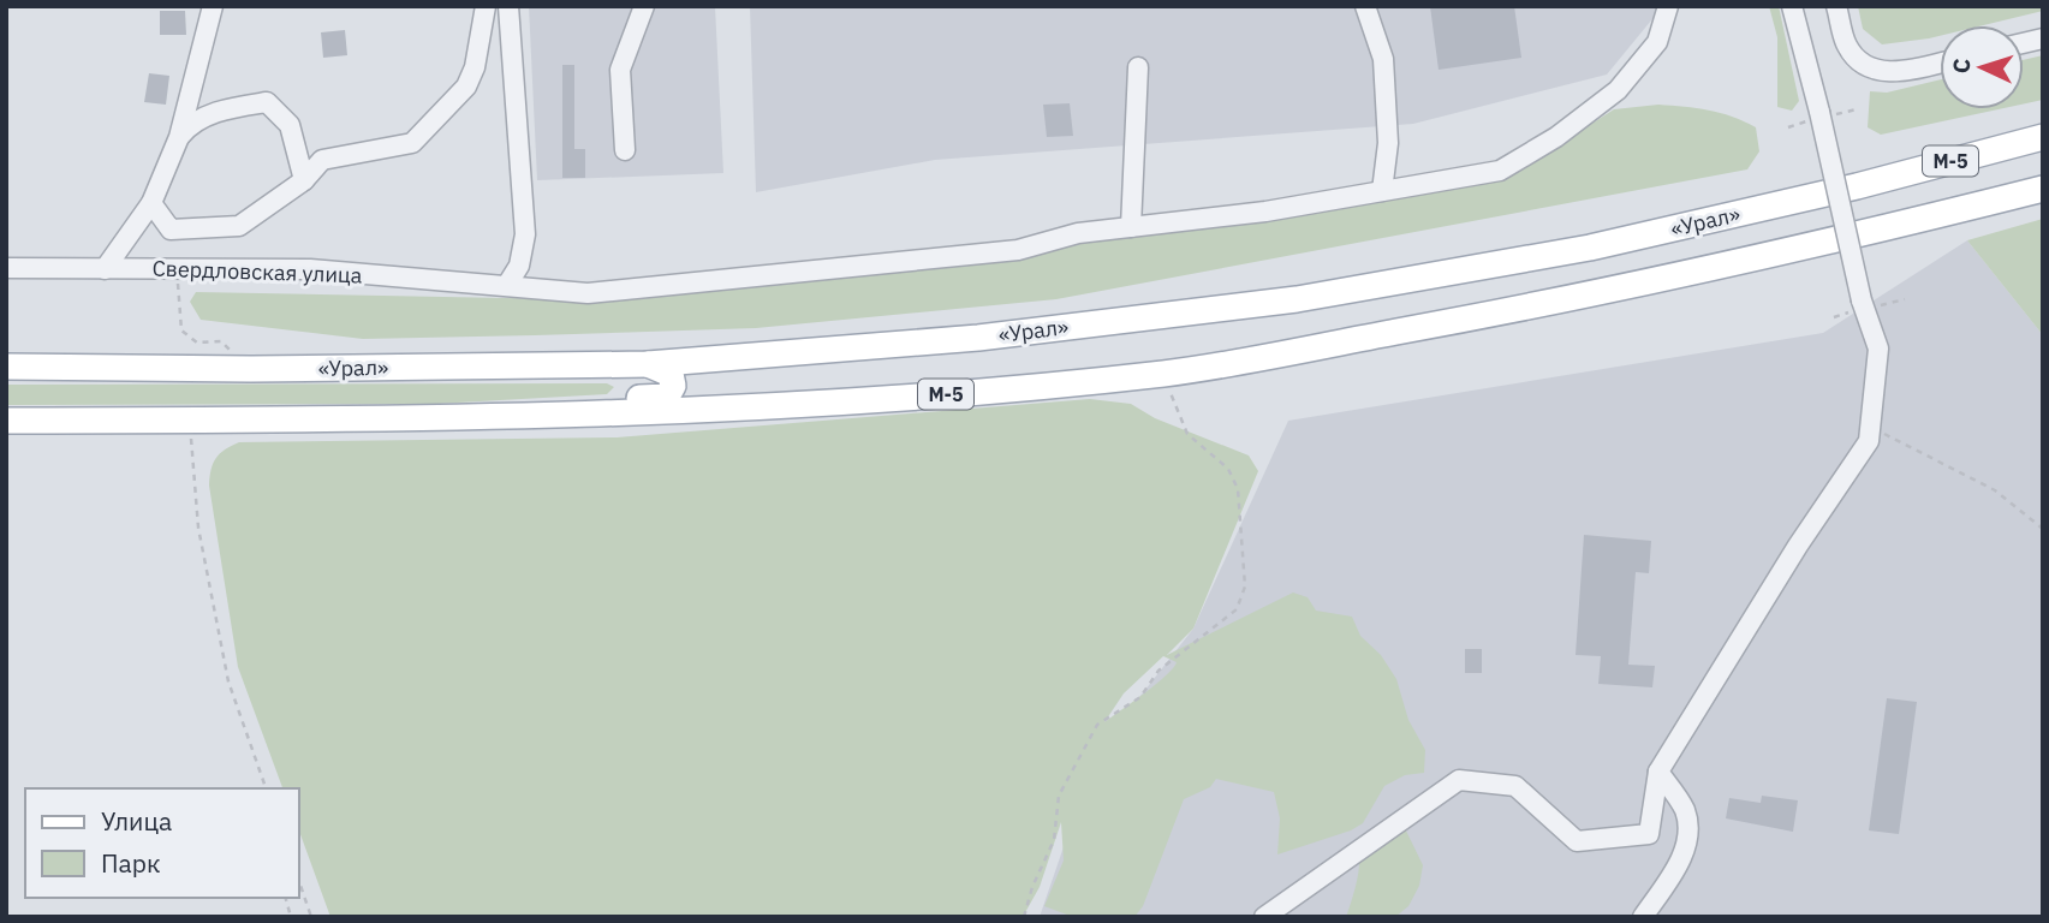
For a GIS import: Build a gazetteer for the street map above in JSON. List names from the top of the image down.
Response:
{
  "streets": {
    "main road": ["М-5", "«Урал»"],
    "street": ["Свердловская улица"]
  },
  "legend": ["Улица", "Парк"],
  "north": "left"
}
